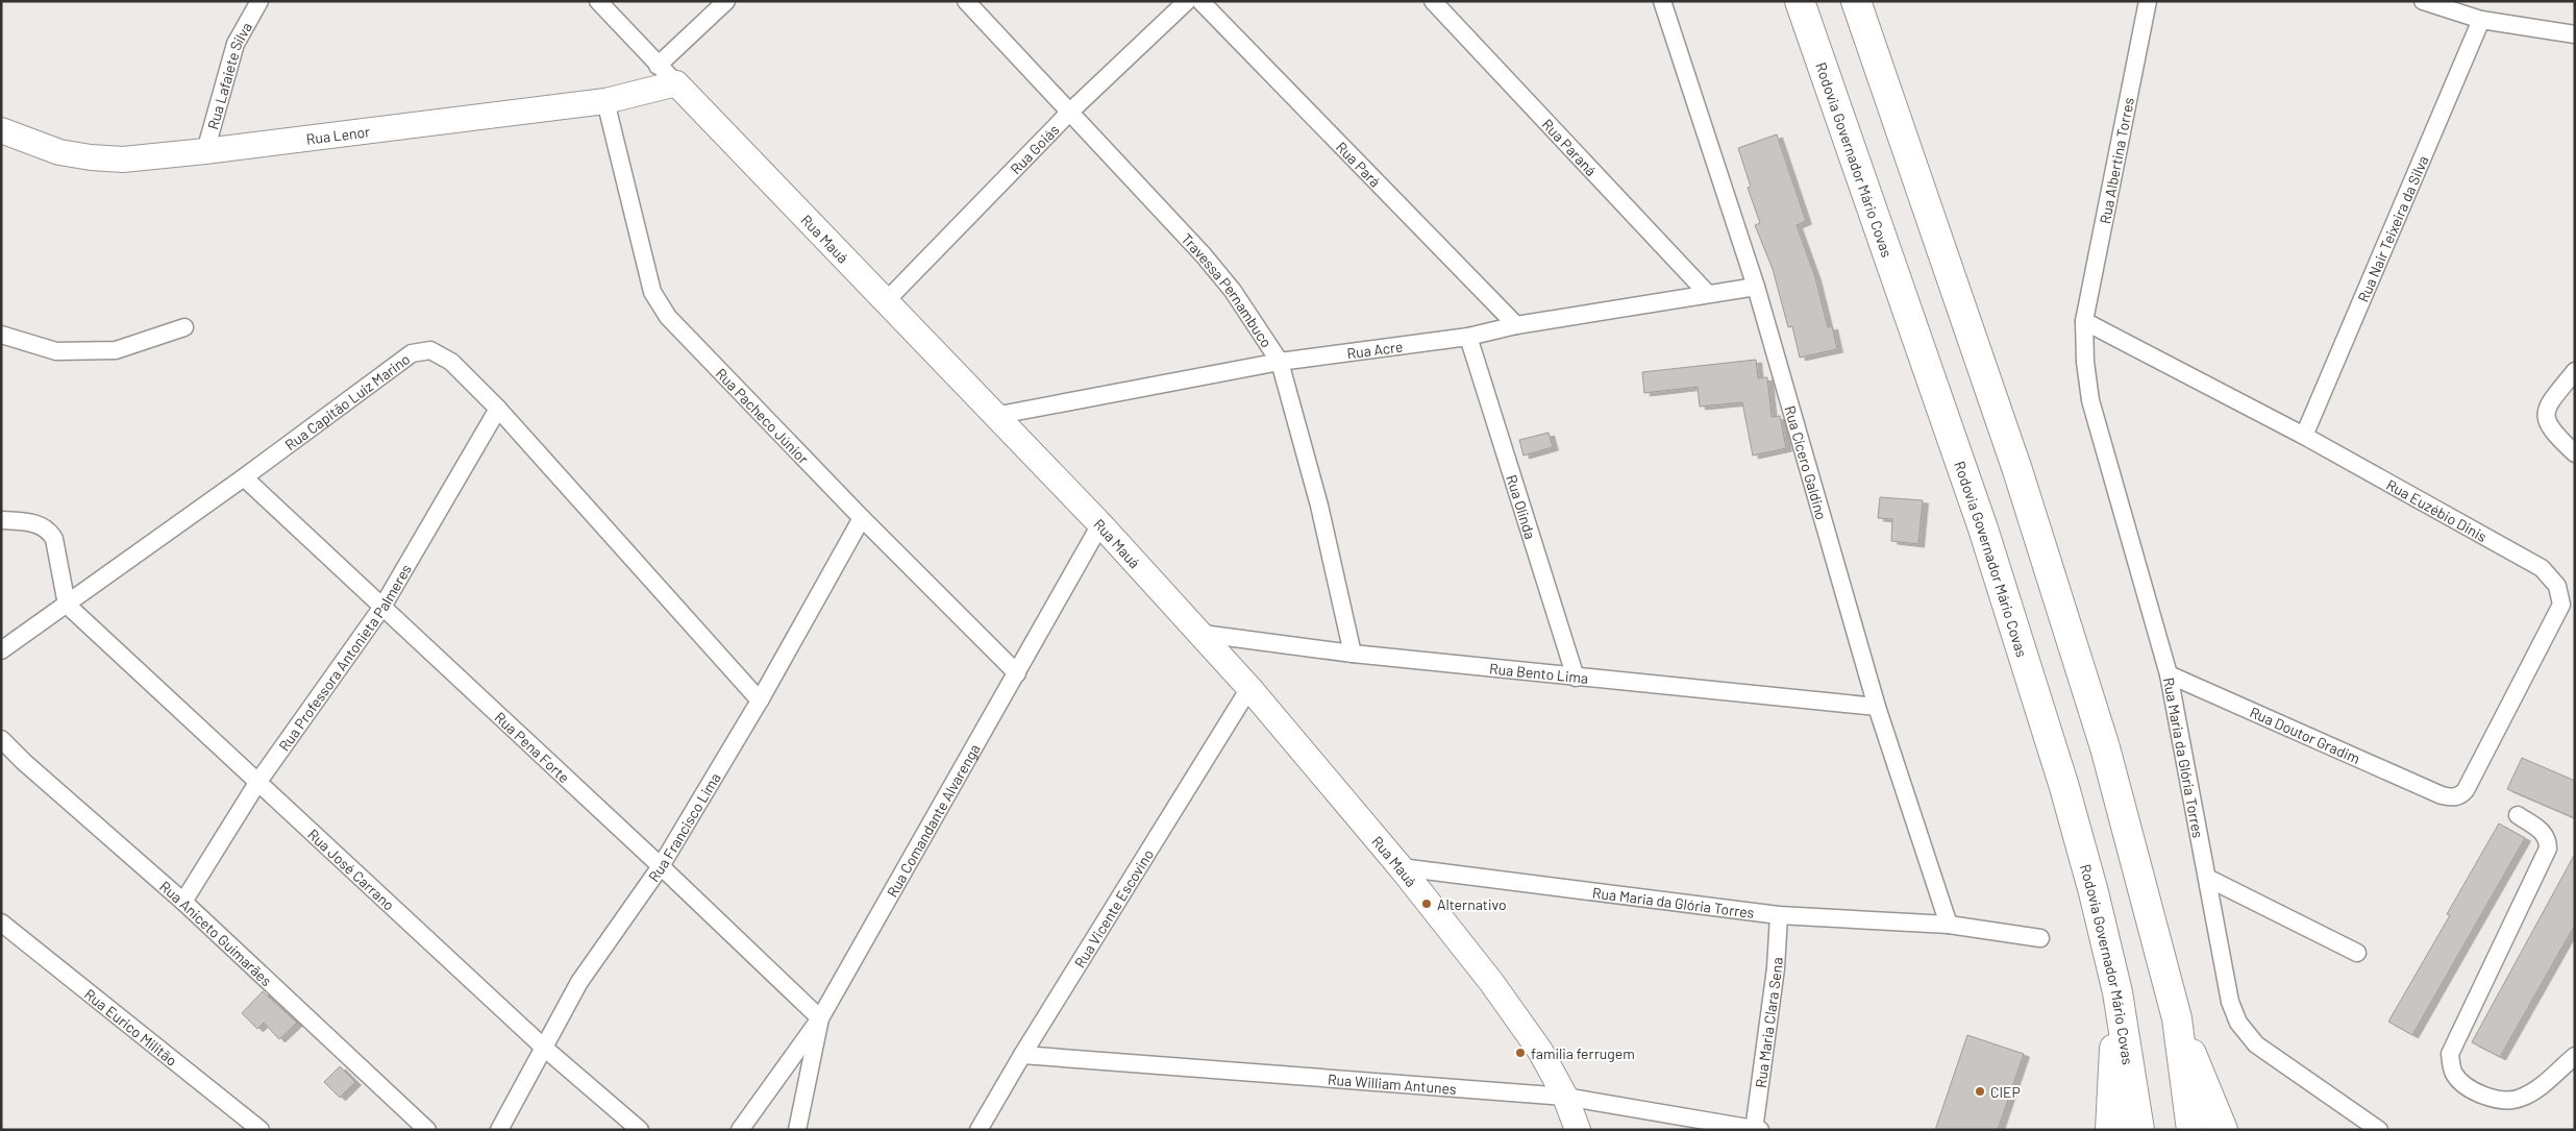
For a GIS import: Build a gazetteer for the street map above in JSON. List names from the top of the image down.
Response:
{
  "streets": {
    "highway": ["Rodovia Governador Mário Covas"],
    "street": [
      "Rua Lafaiete Silva",
      "Rua Lenor",
      "Rua Paraná",
      "Rua Goiás",
      "Rua Albertina Torres",
      "Rua Pará",
      "Rua Nair Teixeira da Silva",
      "Rua Mauá",
      "Travessa Pernambuco",
      "Rua Acre",
      "Rua Capitão Luiz Marino",
      "Rua Pacheco Júnior",
      "Rua Cícero Galdino",
      "Rua Olinda",
      "Rua Euzébio Dinis",
      "Rua Professora Antonieta Palmeres",
      "Rua Bento Lima",
      "Rua Doutor Gradim",
      "Rua Pena Forte",
      "Rua Maria da Glória Torres",
      "Rua Comandante Alvarenga",
      "Rua Francisco Lima",
      "Rua José Carrano",
      "Rua Vicente Escovino",
      "Rua Aniceto Guimarães",
      "Rua Maria Clara Sena",
      "Rua Eurico Militão",
      "Rua William Antunes"
    ]
  },
  "crossings": [
    ["Rua Lafaiete Silva", "Rua Lenor"],
    ["Rua Lenor", "Rua Mauá"],
    ["Rua Lenor", "Rua Pacheco Júnior"],
    ["Rua Paraná", "Rua Acre"],
    ["Rua Goiás", "Rua Mauá"],
    ["Rua Goiás", "Travessa Pernambuco"],
    ["Rua Albertina Torres", "Rua Euzébio Dinis"],
    ["Rua Albertina Torres", "Rua Maria da Glória Torres"],
    ["Rua Pará", "Rua Acre"],
    ["Rua Nair Teixeira da Silva", "Rua Euzébio Dinis"],
    ["Rua Mauá", "Rua Acre"],
    ["Rua Mauá", "Rua Bento Lima"],
    ["Rua Mauá", "Rua Maria da Glória Torres"],
    ["Rua Mauá", "Rua Comandante Alvarenga"],
    ["Rua Mauá", "Rua Vicente Escovino"],
    ["Rua Mauá", "Rua William Antunes"],
    ["Travessa Pernambuco", "Rua Acre"],
    ["Travessa Pernambuco", "Rua Bento Lima"],
    ["Rua Acre", "Rua Cícero Galdino"],
    ["Rua Acre", "Rua Olinda"],
    ["Rua Capitão Luiz Marino", "Rua Professora Antonieta Palmeres"],
    ["Rua Capitão Luiz Marino", "Rua Pena Forte"],
    ["Rua Capitão Luiz Marino", "Rua Francisco Lima"],
    ["Rua Capitão Luiz Marino", "Rua José Carrano"],
    ["Rua Pacheco Júnior", "Rua Comandante Alvarenga"],
    ["Rua Pacheco Júnior", "Rua Francisco Lima"],
    ["Rua Cícero Galdino", "Rua Bento Lima"],
    ["Rua Cícero Galdino", "Rua Maria da Glória Torres"],
    ["Rua Olinda", "Rua Bento Lima"],
    ["Rua Euzébio Dinis", "Rua Doutor Gradim"],
    ["Rua Euzébio Dinis", "Rua Maria da Glória Torres"],
    ["Rua Professora Antonieta Palmeres", "Rua Pena Forte"],
    ["Rua Professora Antonieta Palmeres", "Rua José Carrano"],
    ["Rua Professora Antonieta Palmeres", "Rua Aniceto Guimarães"],
    ["Rua Doutor Gradim", "Rua Maria da Glória Torres"],
    ["Rua Pena Forte", "Rua Comandante Alvarenga"],
    ["Rua Pena Forte", "Rua Francisco Lima"],
    ["Rua Maria da Glória Torres", "Rua Maria Clara Sena"],
    ["Rua Francisco Lima", "Rua José Carrano"],
    ["Rua Vicente Escovino", "Rua William Antunes"],
    ["Rua Maria Clara Sena", "Rua William Antunes"]
  ],
  "places": ["Alternativo", "familia ferrugem", "CIEP"]
}
